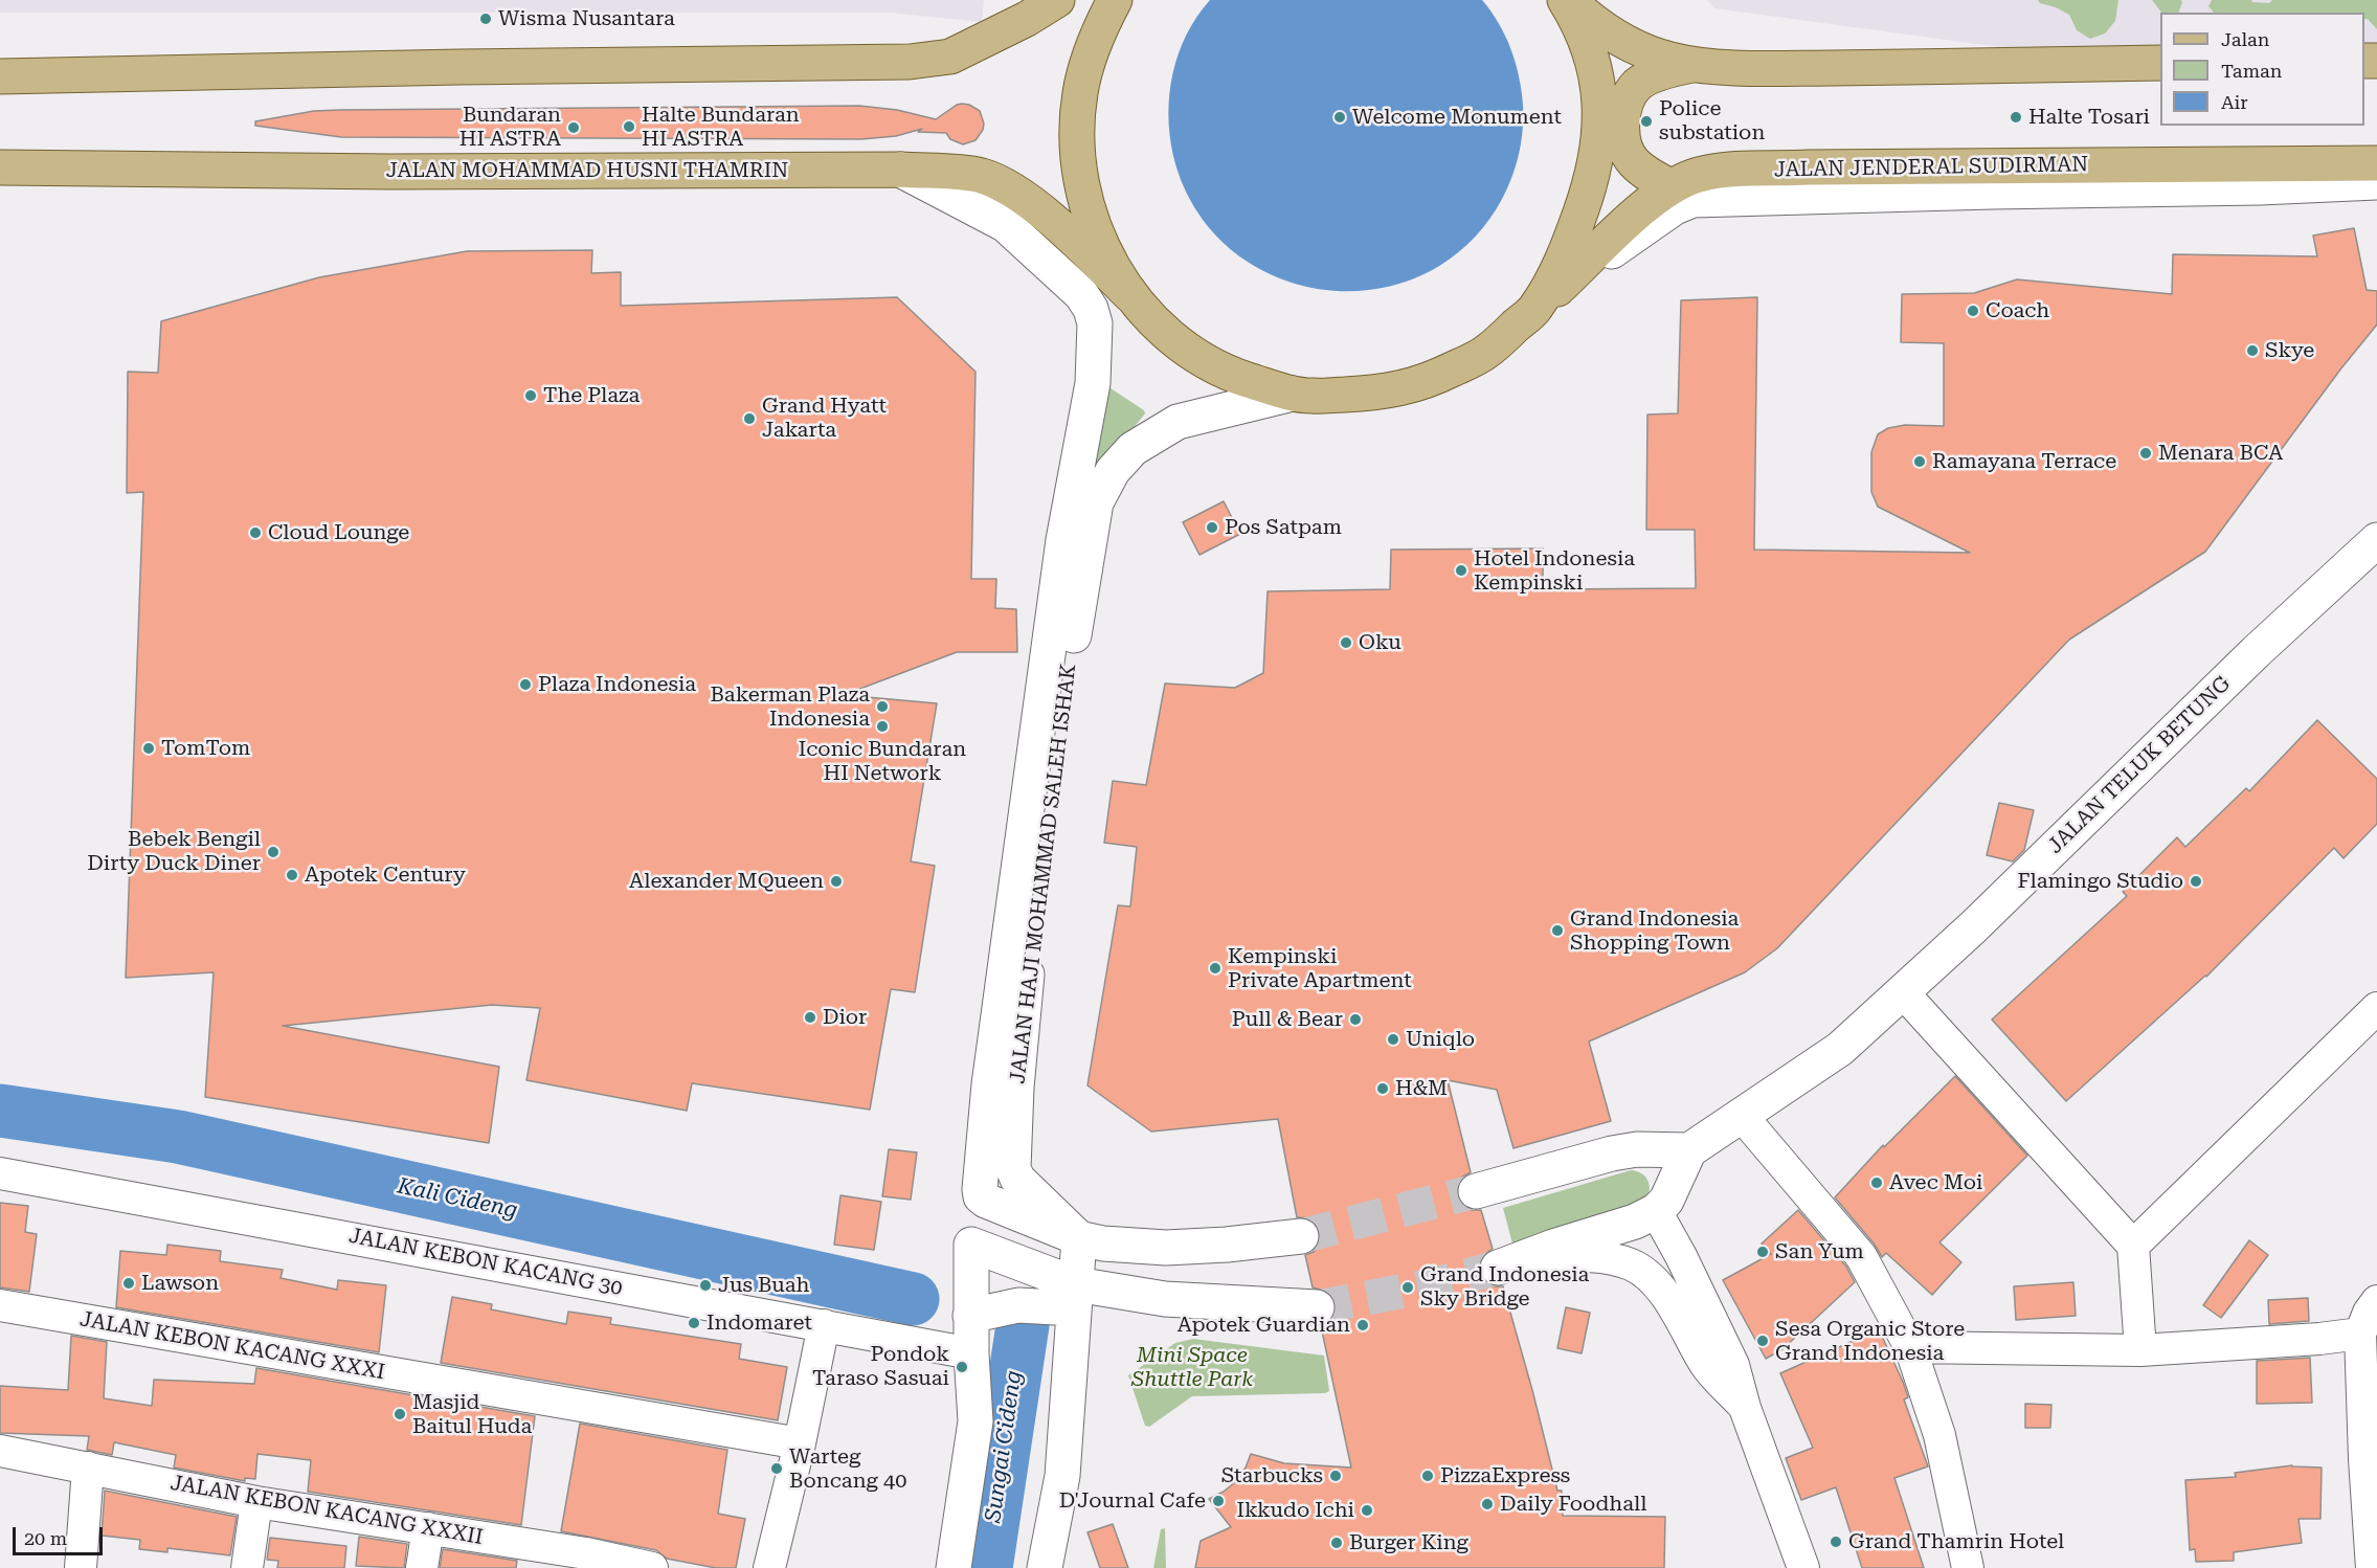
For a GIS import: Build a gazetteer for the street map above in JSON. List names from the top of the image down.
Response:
{
  "streets": {
    "main road": ["JALAN JENDERAL SUDIRMAN", "JALAN MOHAMMAD HUSNI THAMRIN"],
    "street": [
      "JALAN TELUK BETUNG",
      "JALAN HAJI MOHAMMAD SALEH ISHAK",
      "JALAN KEBON KACANG 30",
      "JALAN KEBON KACANG XXXI",
      "JALAN KEBON KACANG XXXII"
    ]
  },
  "crossings": [
    ["JALAN JENDERAL SUDIRMAN", "JALAN MOHAMMAD HUSNI THAMRIN"],
    ["JALAN JENDERAL SUDIRMAN", "JALAN HAJI MOHAMMAD SALEH ISHAK"],
    ["JALAN MOHAMMAD HUSNI THAMRIN", "JALAN HAJI MOHAMMAD SALEH ISHAK"]
  ],
  "water": ["Kali Cideng", "Sungai Cideng"],
  "parks": ["Mini Space Shuttle Park"],
  "places": [
    "Wisma Nusantara",
    "Welcome Monument",
    "Halte Tosari",
    "Police substation",
    "Halte Bundaran HI ASTRA",
    "Bundaran HI ASTRA",
    "Coach",
    "Skye",
    "The Plaza",
    "Grand Hyatt Jakarta",
    "Menara BCA",
    "Ramayana Terrace",
    "Pos Satpam",
    "Cloud Lounge",
    "Hotel Indonesia Kempinski",
    "Oku",
    "Plaza Indonesia",
    "Bakerman Plaza Indonesia",
    "Iconic Bundaran HI Network",
    "TomTom",
    "Bebek Bengil Dirty Duck Diner",
    "Apotek Century",
    "Alexander MQueen",
    "Flamingo Studio",
    "Grand Indonesia Shopping Town",
    "Kempinski Private Apartment",
    "Dior",
    "Pull & Bear",
    "Uniqlo",
    "H&M",
    "Avec Moi",
    "San Yum",
    "Lawson",
    "Jus Buah",
    "Grand Indonesia Sky Bridge",
    "Indomaret",
    "Apotek Guardian",
    "Sesa Organic Store Grand Indonesia",
    "Pondok Taraso Sasuai",
    "Masjid Baitul Huda",
    "Warteg Boncang 40",
    "Starbucks",
    "PizzaExpress",
    "D'Journal Cafe",
    "Daily Foodhall",
    "Ikkudo Ichi",
    "Grand Thamrin Hotel",
    "Burger King"
  ],
  "legend": ["Jalan", "Taman", "Air"],
  "scale_bar": "20 m"
}
